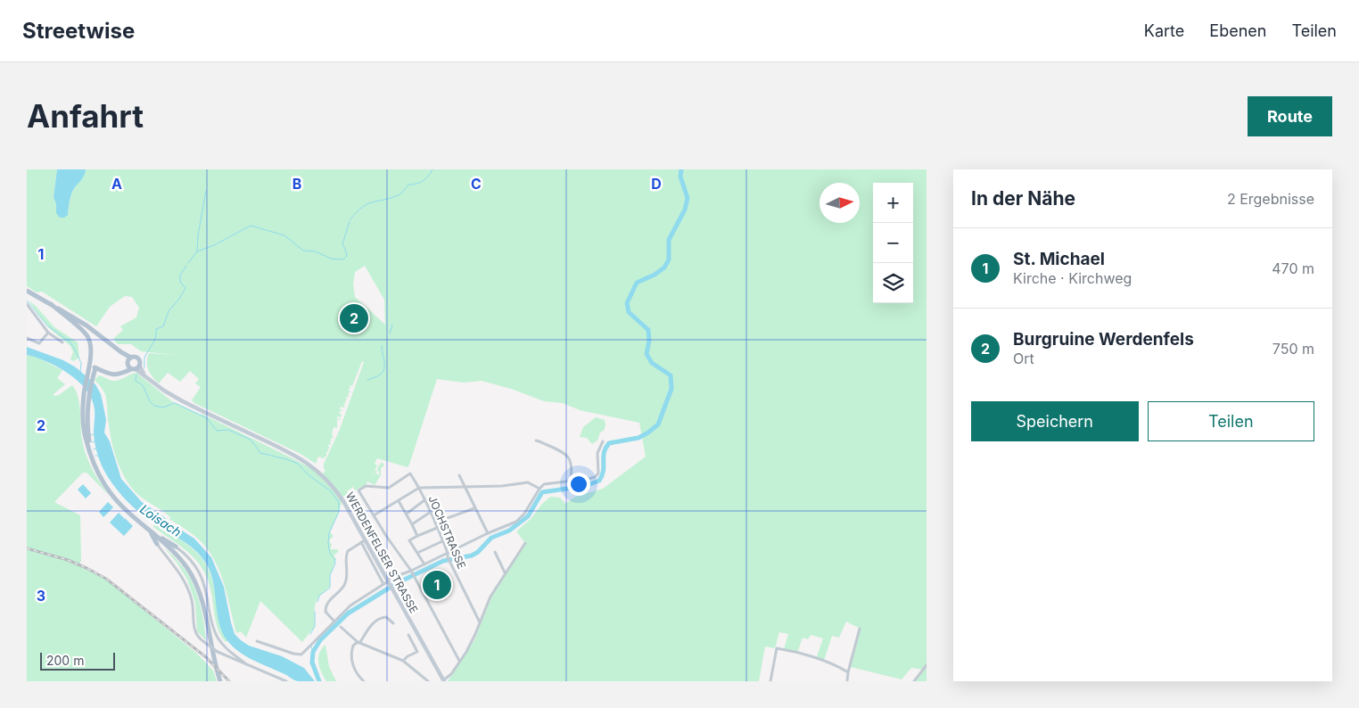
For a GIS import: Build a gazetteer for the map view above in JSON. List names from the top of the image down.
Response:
{
  "streets": {
    "street": ["JOCHSTRASSE", "WERDENFELSER STRASSE"]
  },
  "water": ["Loisach"],
  "scale_bar": "200 m",
  "north": "right",
  "page": {
    "header": "Streetwise",
    "nav": ["Karte", "Ebenen", "Teilen"],
    "buttons": [
      "Route",
      ["Speichern", "Teilen"]
    ],
    "title": "Anfahrt",
    "heading": ["In der Nähe", "2 Ergebnisse"],
    "map_buttons": ["+", "−"],
    "list": [
      {
        "mark": "1",
        "name": "St. Michael",
        "note": "Kirche · Kirchweg",
        "value": "470 m"
      },
      {
        "mark": "2",
        "name": "Burgruine Werdenfels",
        "note": "Ort",
        "value": "750 m"
      }
    ],
    "pins": ["2", "1"],
    "scale": "200 m"
  },
  "grid": {
    "columns": [
      "A",
      "B",
      "C",
      "D"
    ],
    "rows": ["1", "2", "3"]
  }
}
